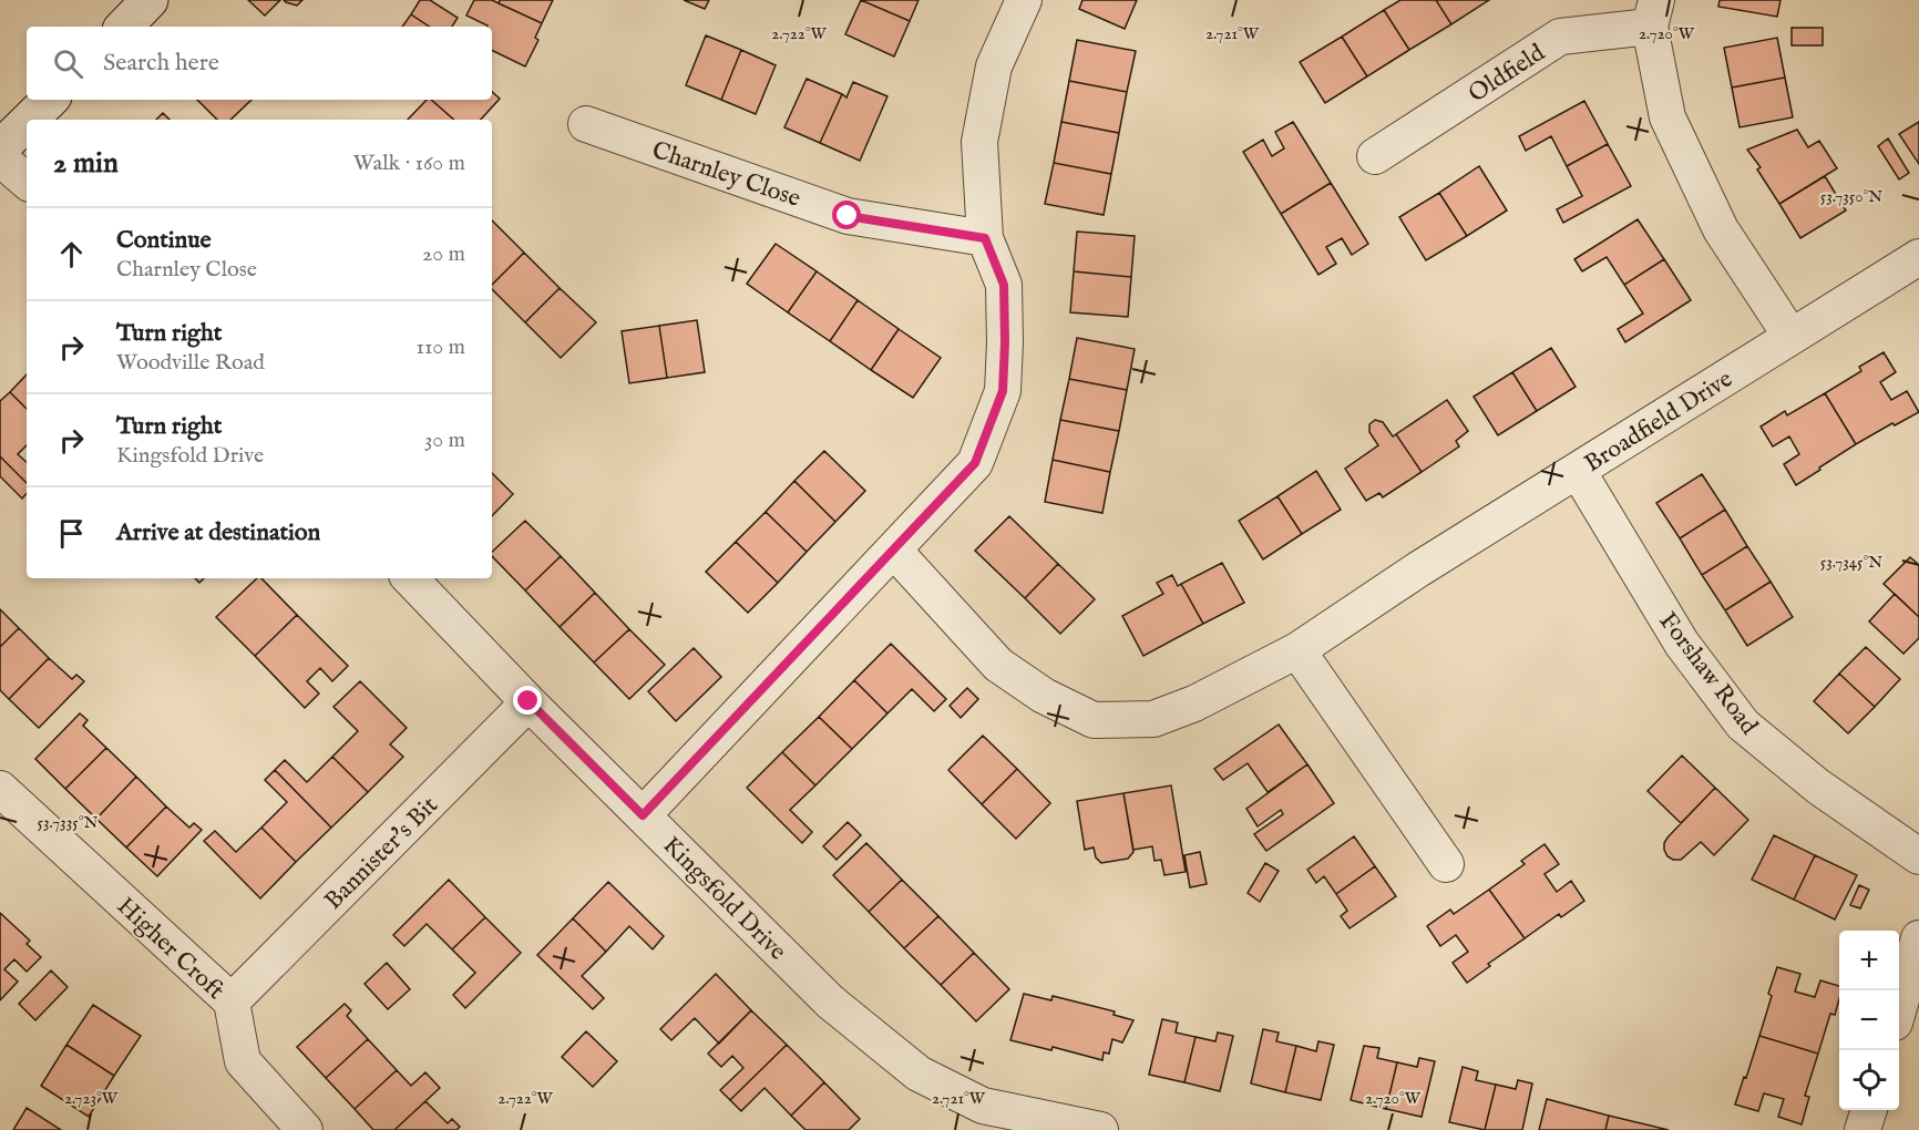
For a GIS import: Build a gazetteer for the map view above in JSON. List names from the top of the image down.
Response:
{
  "streets": {
    "street": [
      "Oldfield",
      "Charnley Close",
      "Broadfield Drive",
      "Forshaw Road",
      "Bannister's Bit",
      "Kingsfold Drive",
      "Higher Croft"
    ]
  },
  "crossings": [
    ["Broadfield Drive", "Forshaw Road"],
    ["Bannister's Bit", "Kingsfold Drive"],
    ["Bannister's Bit", "Higher Croft"]
  ],
  "page": {
    "search": "Search here",
    "heading": ["2 min", "Walk · 160 m"],
    "list": [
      ["Continue", "Charnley Close", "20 m"],
      ["Turn right", "Woodville Road", "110 m"],
      ["Turn right", "Kingsfold Drive", "30 m"],
      "Arrive at destination"
    ],
    "map_buttons": ["+", "−"]
  },
  "coordinates": [
    "2.722°W",
    "2.721°W",
    "2.720°W",
    "53.7350°N",
    "53.7345°N",
    "53.7335°N",
    "2.723°W"
  ]
}
